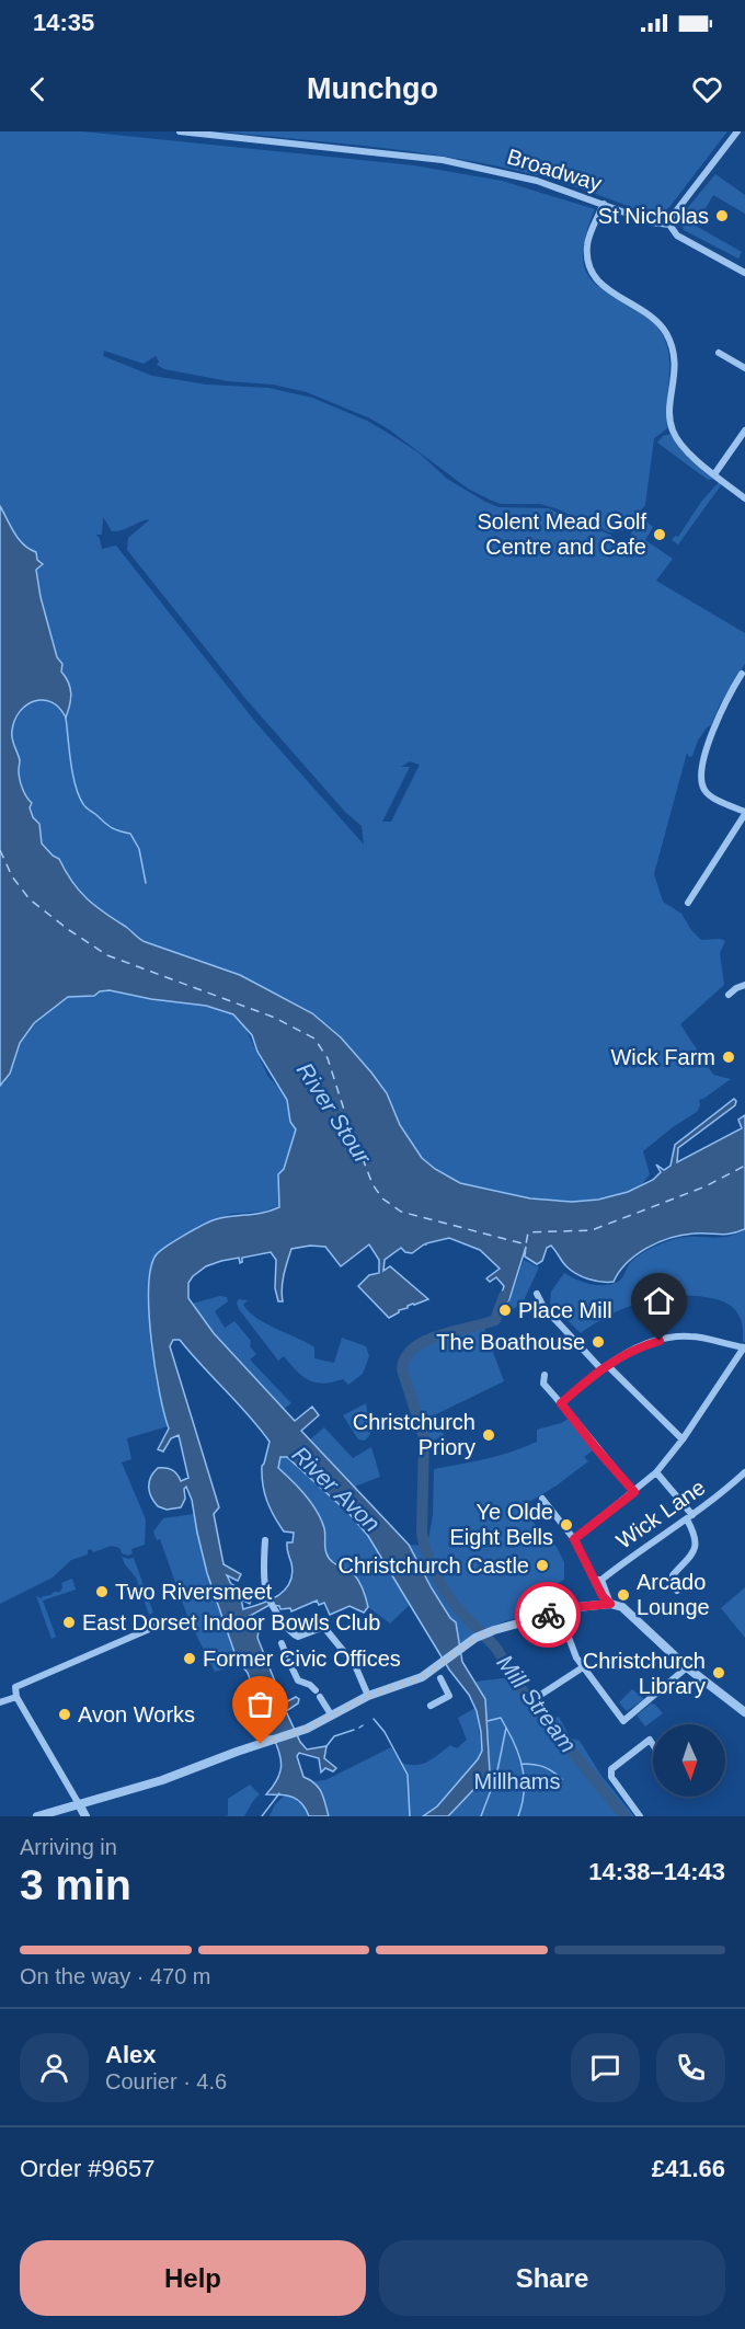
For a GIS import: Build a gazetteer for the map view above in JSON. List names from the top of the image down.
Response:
{
  "streets": {
    "street": ["Broadway", "Wick Lane"]
  },
  "water": ["River Stour", "River Avon", "Mill Stream"],
  "parks": ["Millhams"],
  "places": [
    "St Nicholas",
    "Solent Mead Golf Centre and Cafe",
    "Wick Farm",
    "Place Mill",
    "The Boathouse",
    "Christchurch Priory",
    "Ye Olde Eight Bells",
    "Christchurch Castle",
    "Two Riversmeet",
    "Arcado Lounge",
    "East Dorset Indoor Bowls Club",
    "Former Civic Offices",
    "Christchurch Library",
    "Avon Works"
  ],
  "north": "bottom",
  "page": {
    "status": "14:35",
    "header": "Munchgo",
    "heading": ["3 min", "Arriving in", "14:38–14:43"],
    "panel": [
      "Alex",
      "Courier · 4.6",
      "Order #9657",
      "£41.66"
    ],
    "bar": "On the way · 470 m",
    "buttons": ["Help", "Share"]
  }
}
